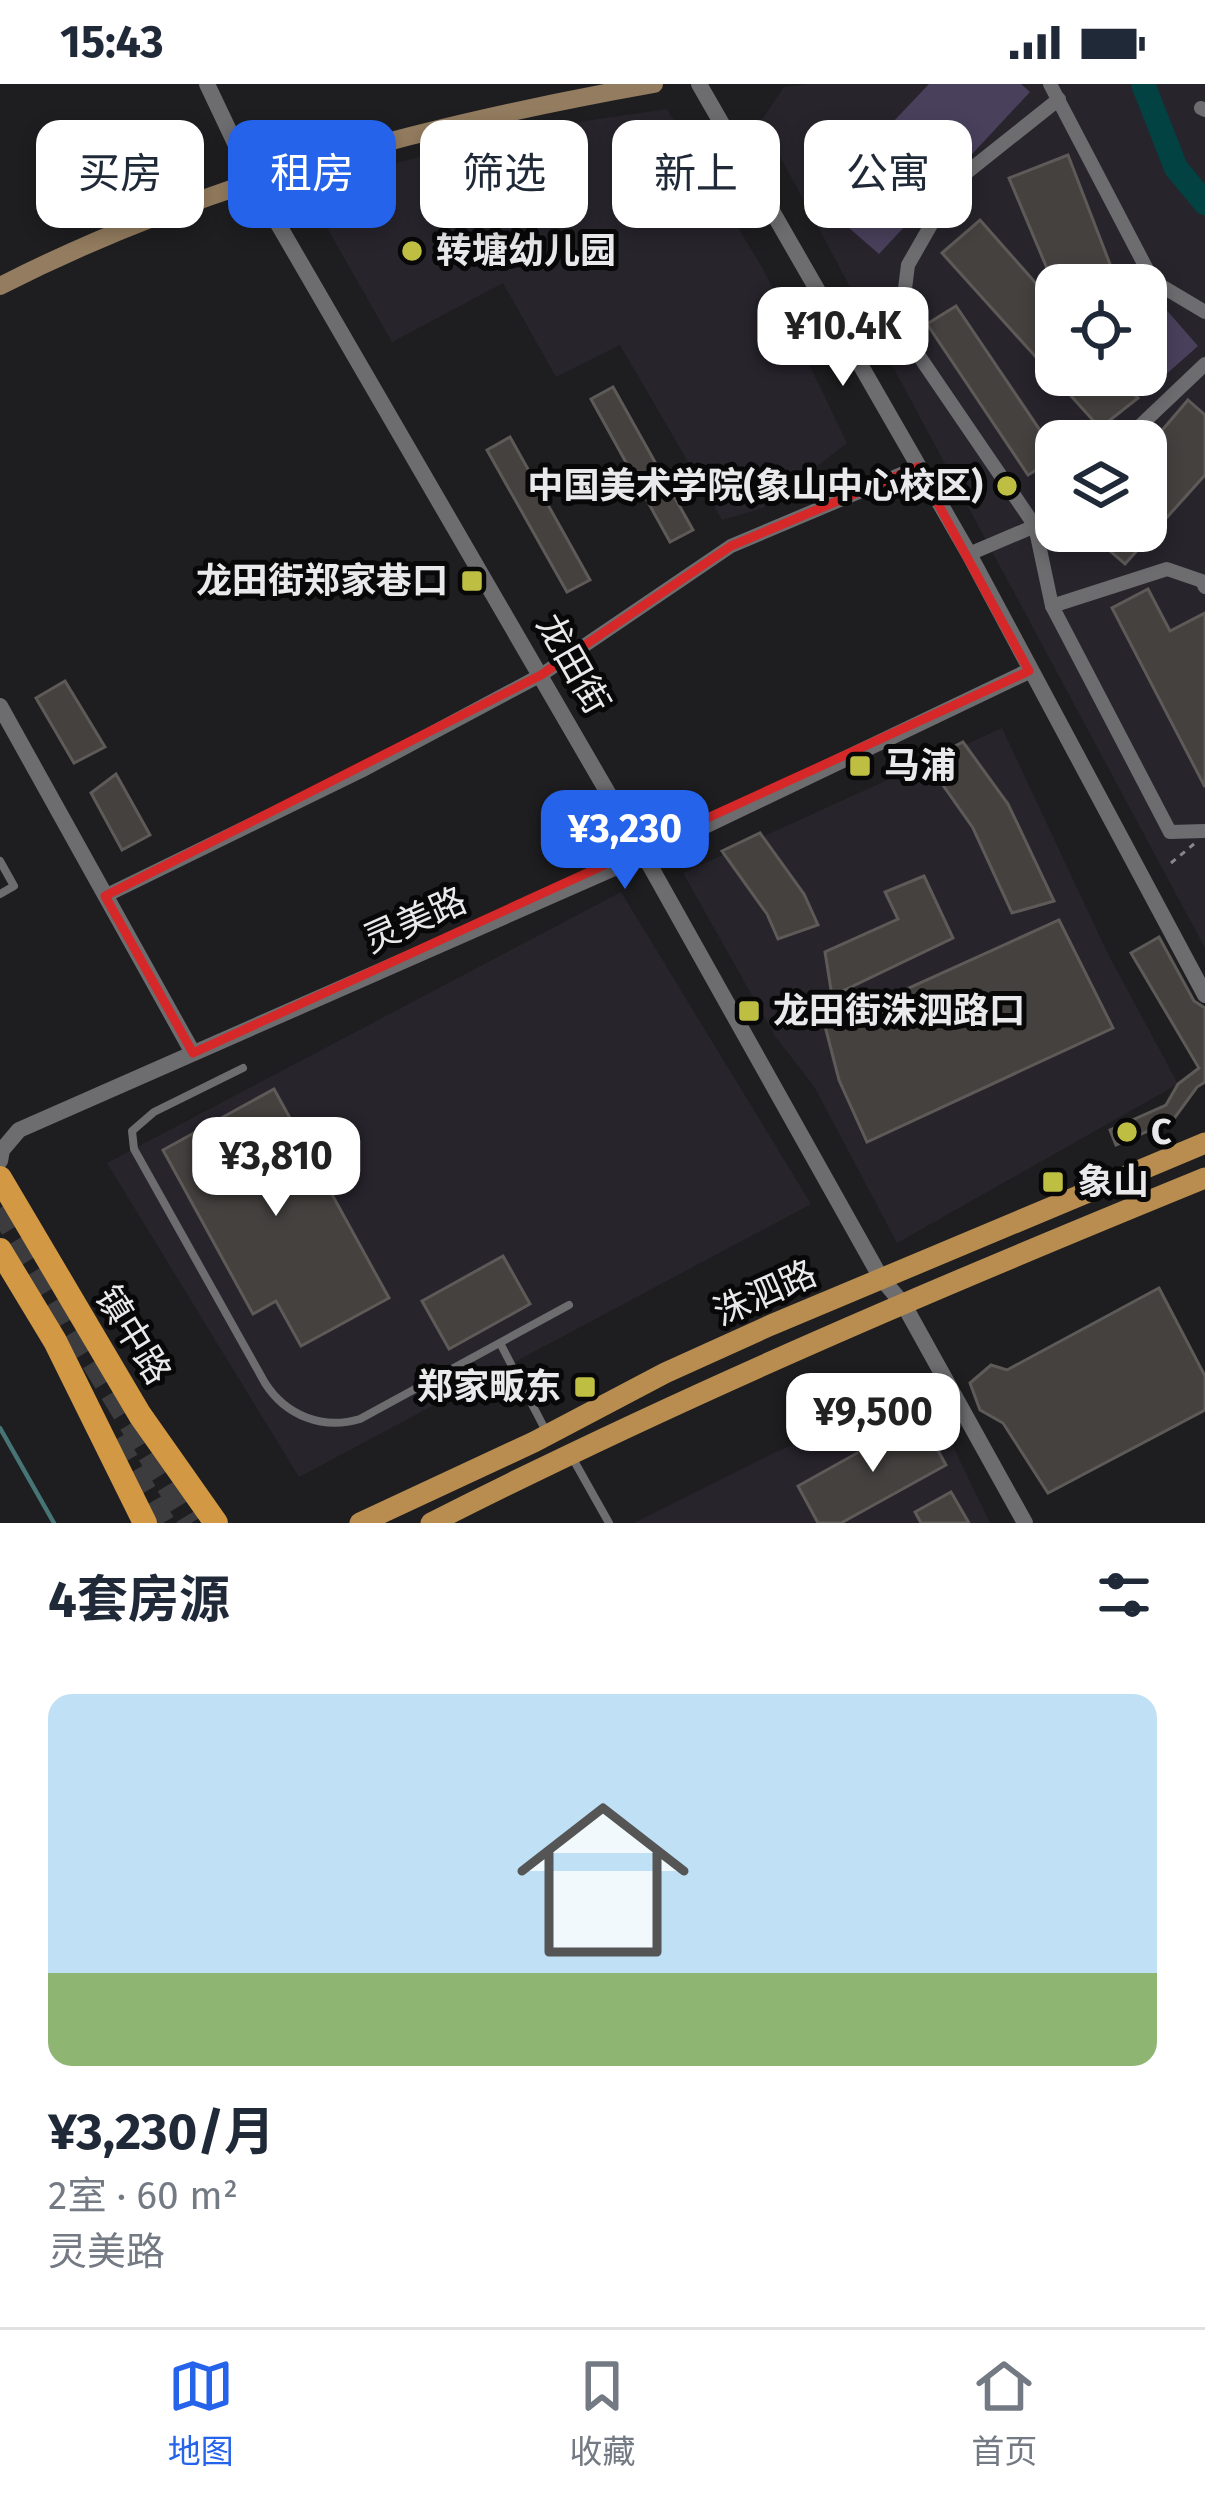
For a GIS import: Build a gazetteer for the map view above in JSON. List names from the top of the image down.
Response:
{
  "streets": {
    "highway": ["镇中路"],
    "main road": ["洙泗路"],
    "street": ["龙田街", "灵美路"]
  },
  "crossings": [
    ["龙田街", "灵美路"],
    ["龙田街", "洙泗路"]
  ],
  "places": {
    "other": ["转塘幼儿园", "中国美术学院(象山中心校区)", "C"],
    "transit": [
      "龙田街郑家巷口",
      "马浦",
      "龙田街洙泗路口",
      "象山",
      "郑家畈东"
    ]
  },
  "page": {
    "status": "15:43",
    "chip": [
      "买房",
      "租房",
      "筛选",
      "新上",
      "公寓"
    ],
    "price": [
      "¥10.4K",
      "¥3,230",
      "¥3,810",
      "¥9,500"
    ],
    "heading": "4套房源",
    "list": [
      {
        "name": "¥3,230/月",
        "note": "2室 · 60 m² · 灵美路"
      }
    ],
    "tabs": ["地图", "收藏", "首页"]
  }
}
